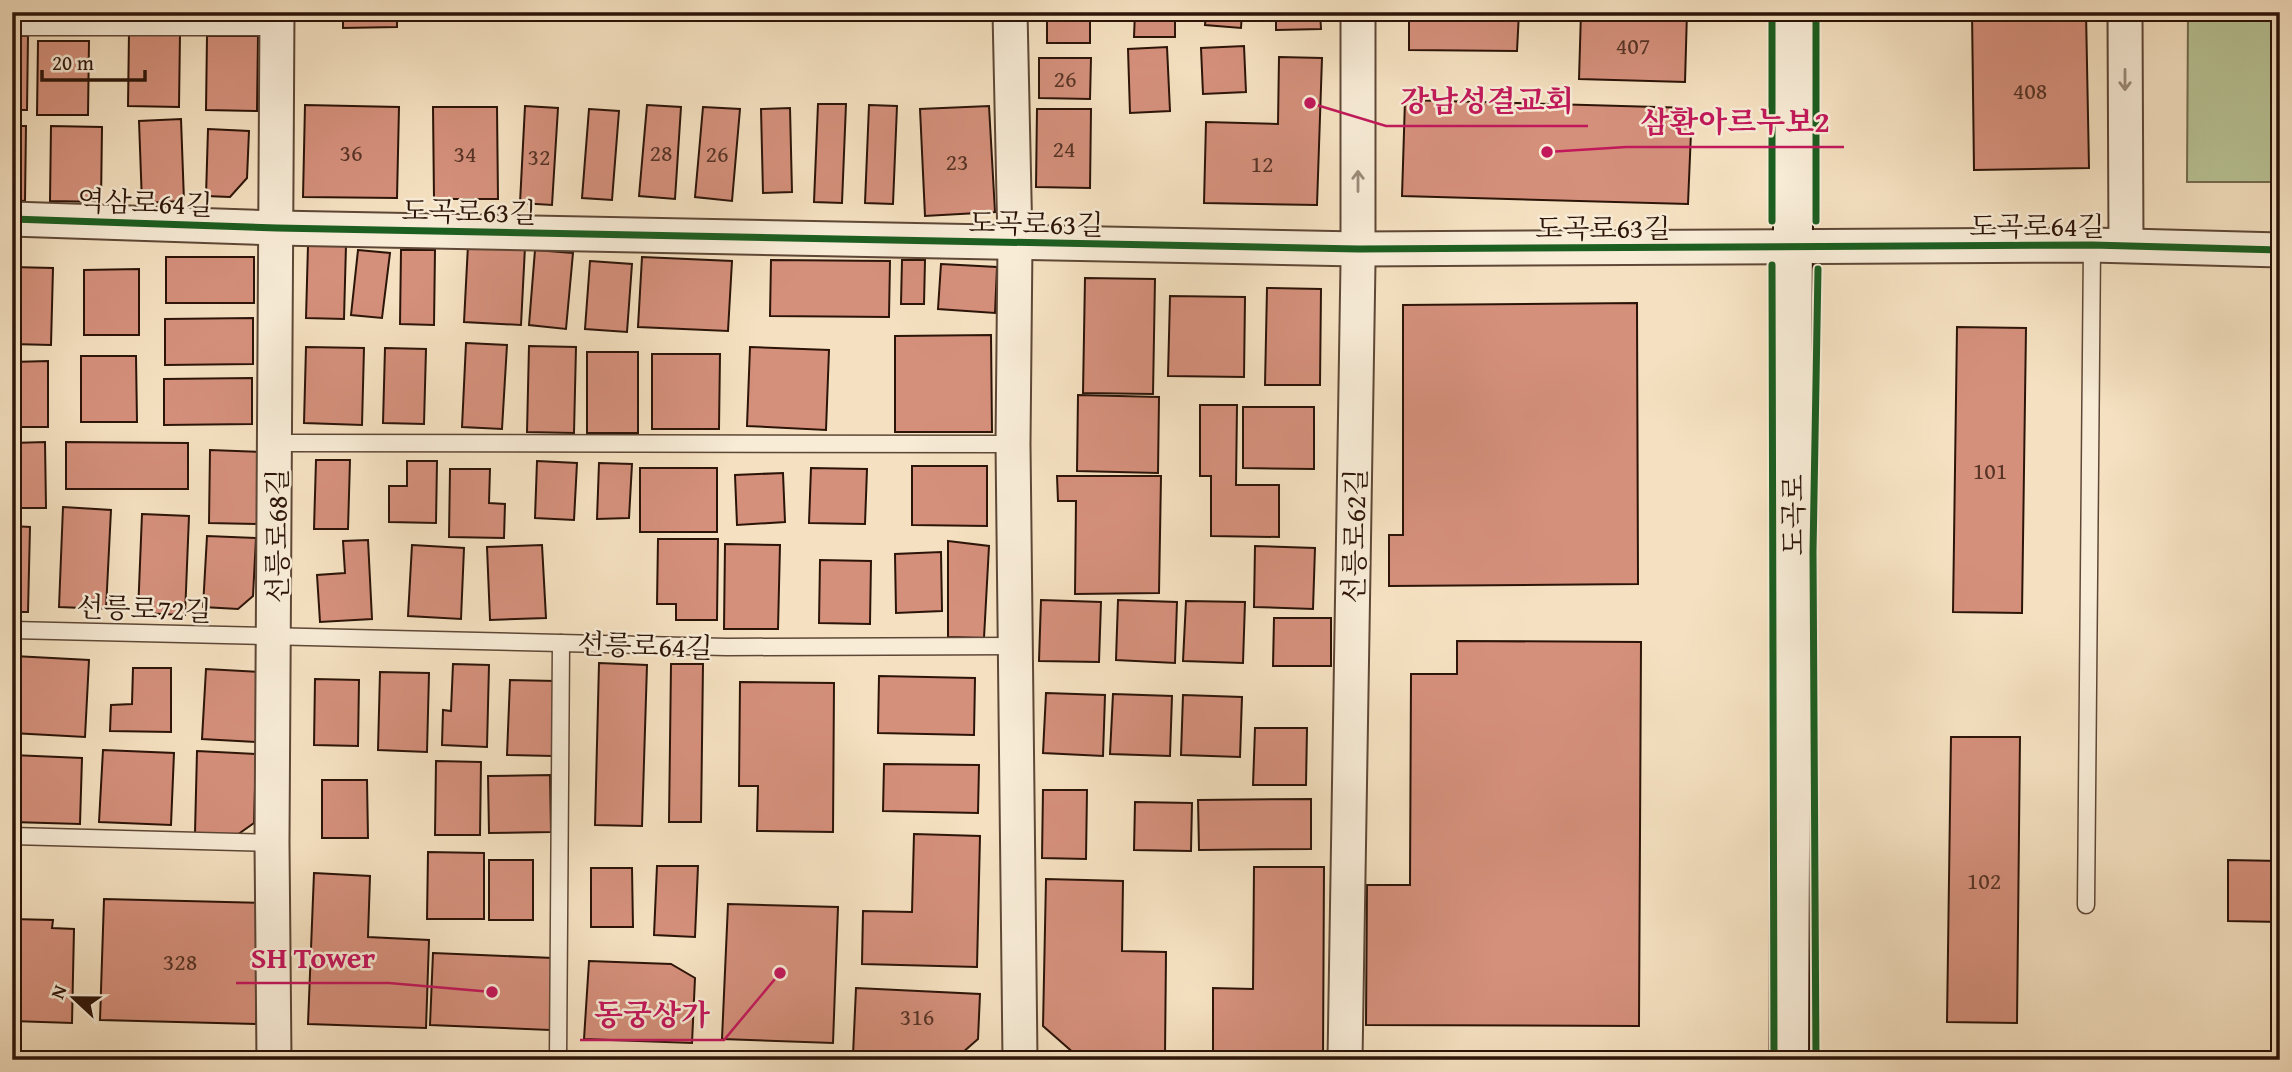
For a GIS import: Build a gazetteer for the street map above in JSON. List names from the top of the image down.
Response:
{
  "streets": {
    "main road": ["도곡로"],
    "street": [
      "역삼로64길",
      "도곡로63길",
      "도곡로64길",
      "선릉로68길",
      "선릉로62길"
    ],
    "lane": ["선릉로72길", "선릉로64길"]
  },
  "crossings": [
    ["역삼로64길", "도곡로63길"],
    ["역삼로64길", "선릉로68길"],
    ["도곡로63길", "도곡로64길"],
    ["도곡로63길", "도곡로"],
    ["도곡로63길", "선릉로68길"],
    ["도곡로63길", "선릉로62길"],
    ["도곡로64길", "도곡로"],
    ["선릉로68길", "선릉로72길"],
    ["선릉로68길", "선릉로64길"],
    ["선릉로72길", "선릉로64길"]
  ],
  "places": [
    "강남성결교회",
    "삼환아르누보2",
    "동궁상가",
    "SH Tower"
  ],
  "house_numbers": [
    "407",
    "26",
    "408",
    "24",
    "36",
    "28",
    "34",
    "26",
    "32",
    "23",
    "12",
    "101",
    "102",
    "328",
    "316"
  ],
  "scale_bar": "20 m",
  "north": "left"
}
